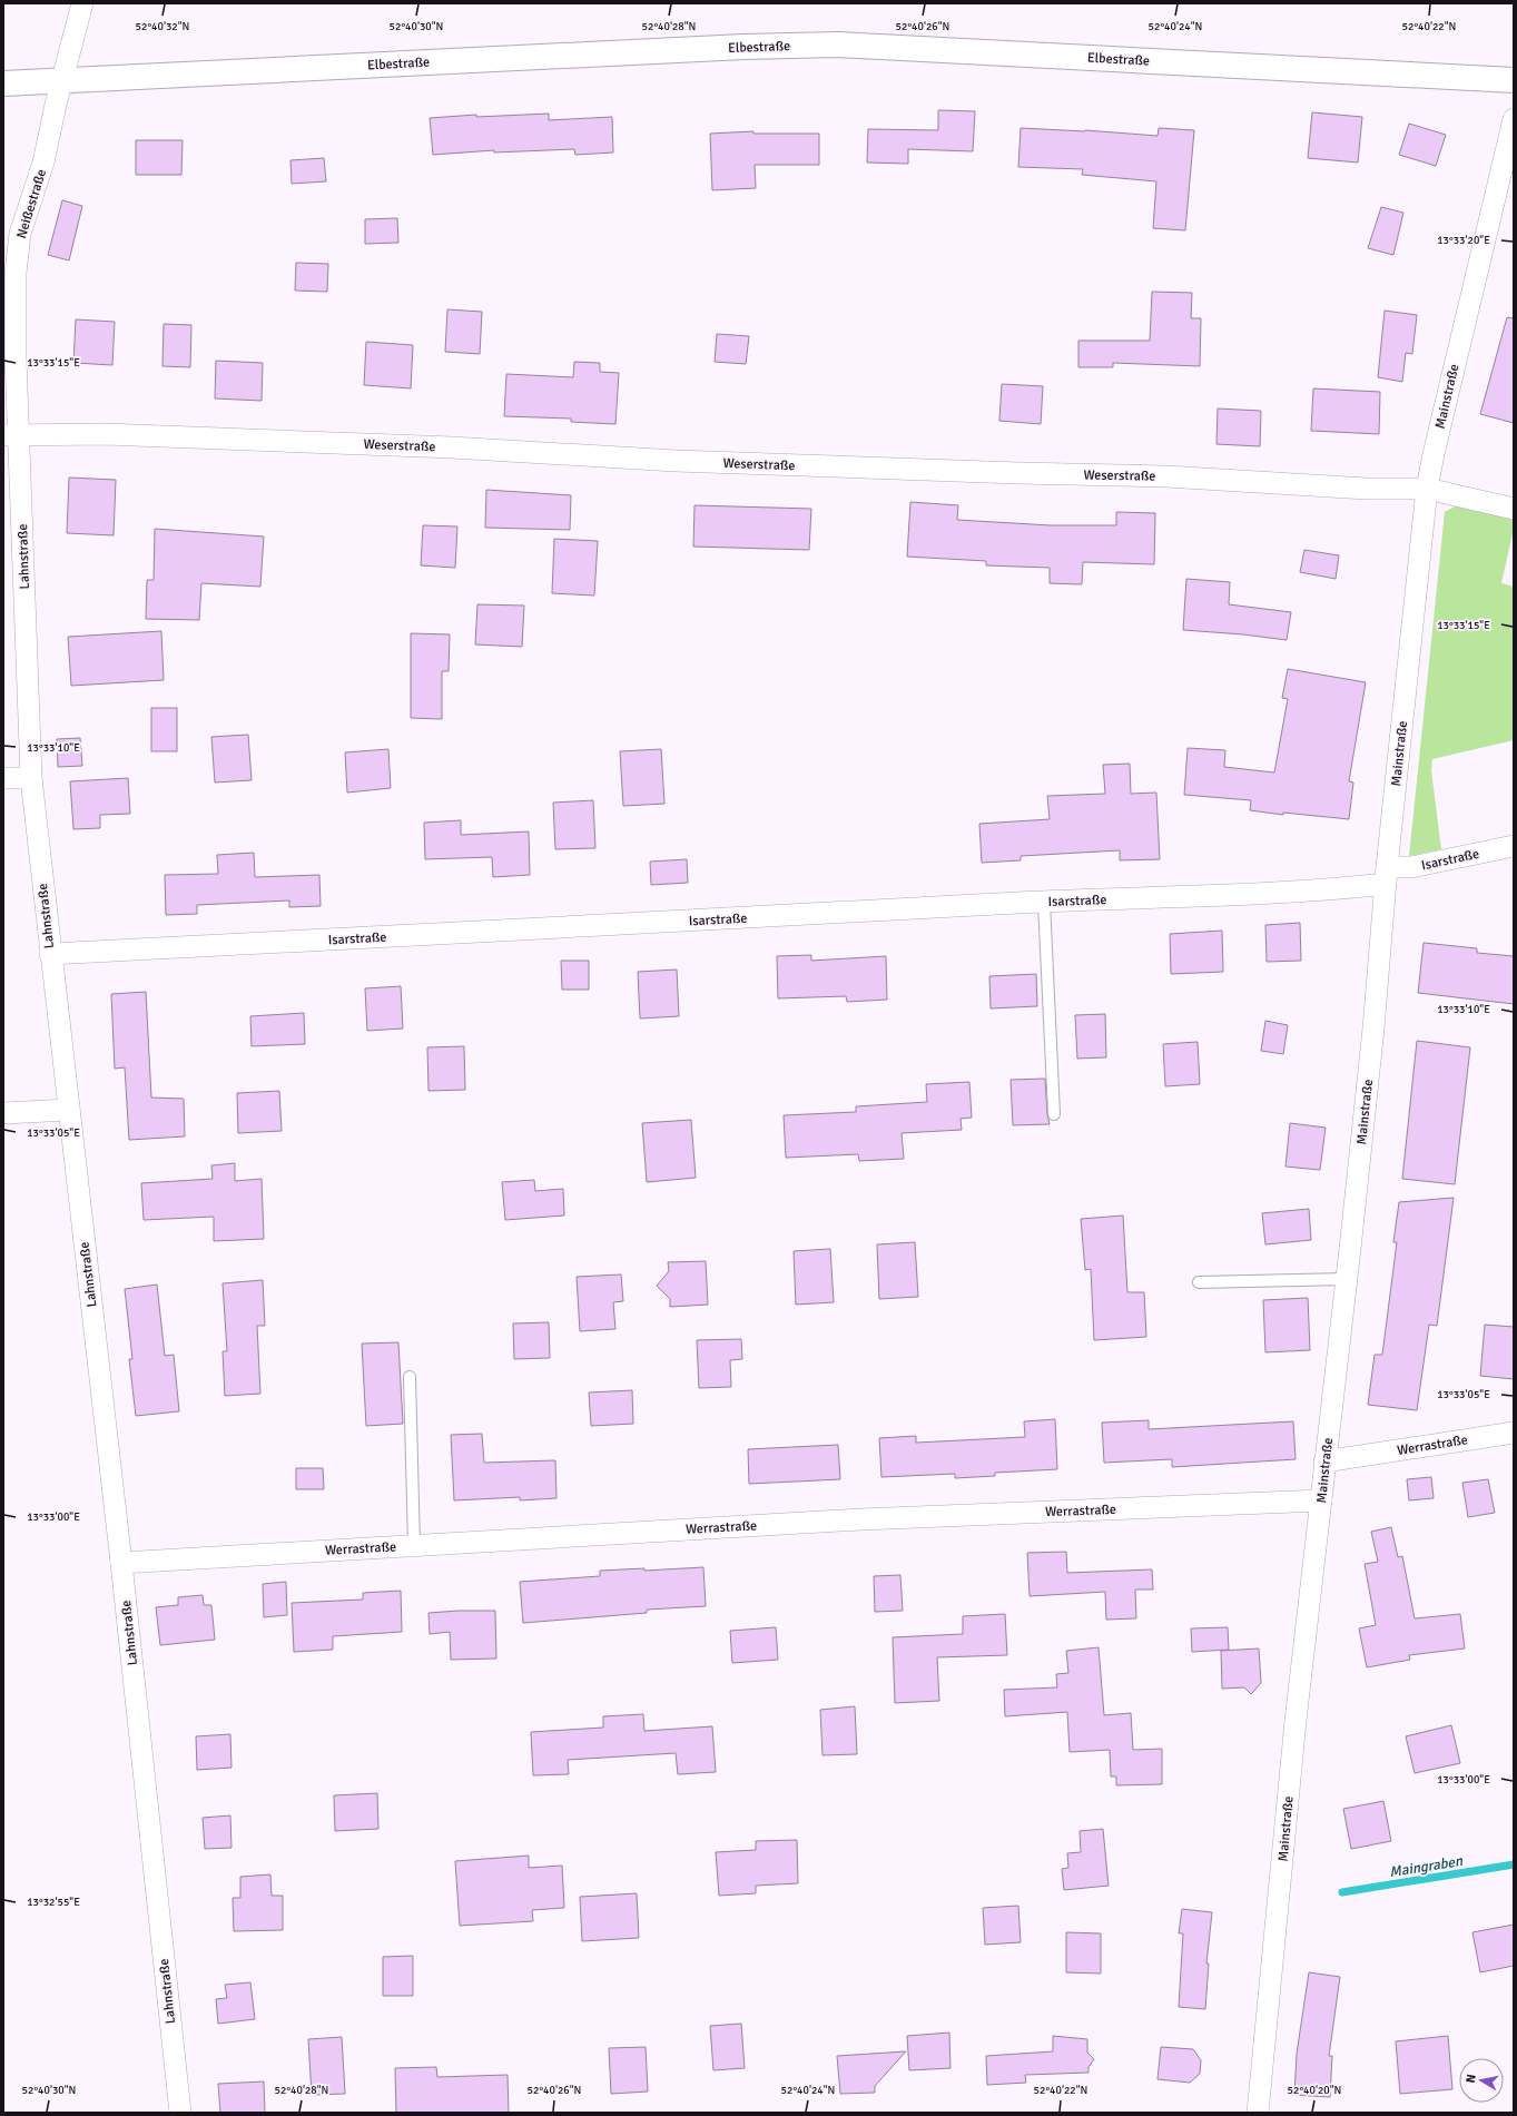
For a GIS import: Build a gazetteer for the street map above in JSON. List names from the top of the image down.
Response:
{
  "streets": {
    "street": [
      "Elbestraße",
      "Neißestraße",
      "Mainstraße",
      "Weserstraße",
      "Lahnstraße",
      "Isarstraße",
      "Werrastraße"
    ]
  },
  "crossings": [
    ["Elbestraße", "Neißestraße"],
    ["Neißestraße", "Weserstraße"],
    ["Neißestraße", "Lahnstraße"],
    ["Mainstraße", "Weserstraße"],
    ["Mainstraße", "Isarstraße"],
    ["Mainstraße", "Werrastraße"],
    ["Weserstraße", "Lahnstraße"],
    ["Lahnstraße", "Isarstraße"],
    ["Lahnstraße", "Werrastraße"]
  ],
  "water": ["Maingraben"],
  "north": "left",
  "coordinates": [
    "52°40'32\"N",
    "52°40'30\"N",
    "52°40'28\"N",
    "52°40'26\"N",
    "52°40'24\"N",
    "52°40'22\"N",
    "13°33'20\"E",
    "13°33'15\"E",
    "13°33'10\"E",
    "13°33'05\"E",
    "13°33'00\"E",
    "13°32'55\"E",
    "52°40'20\"N"
  ]
}
